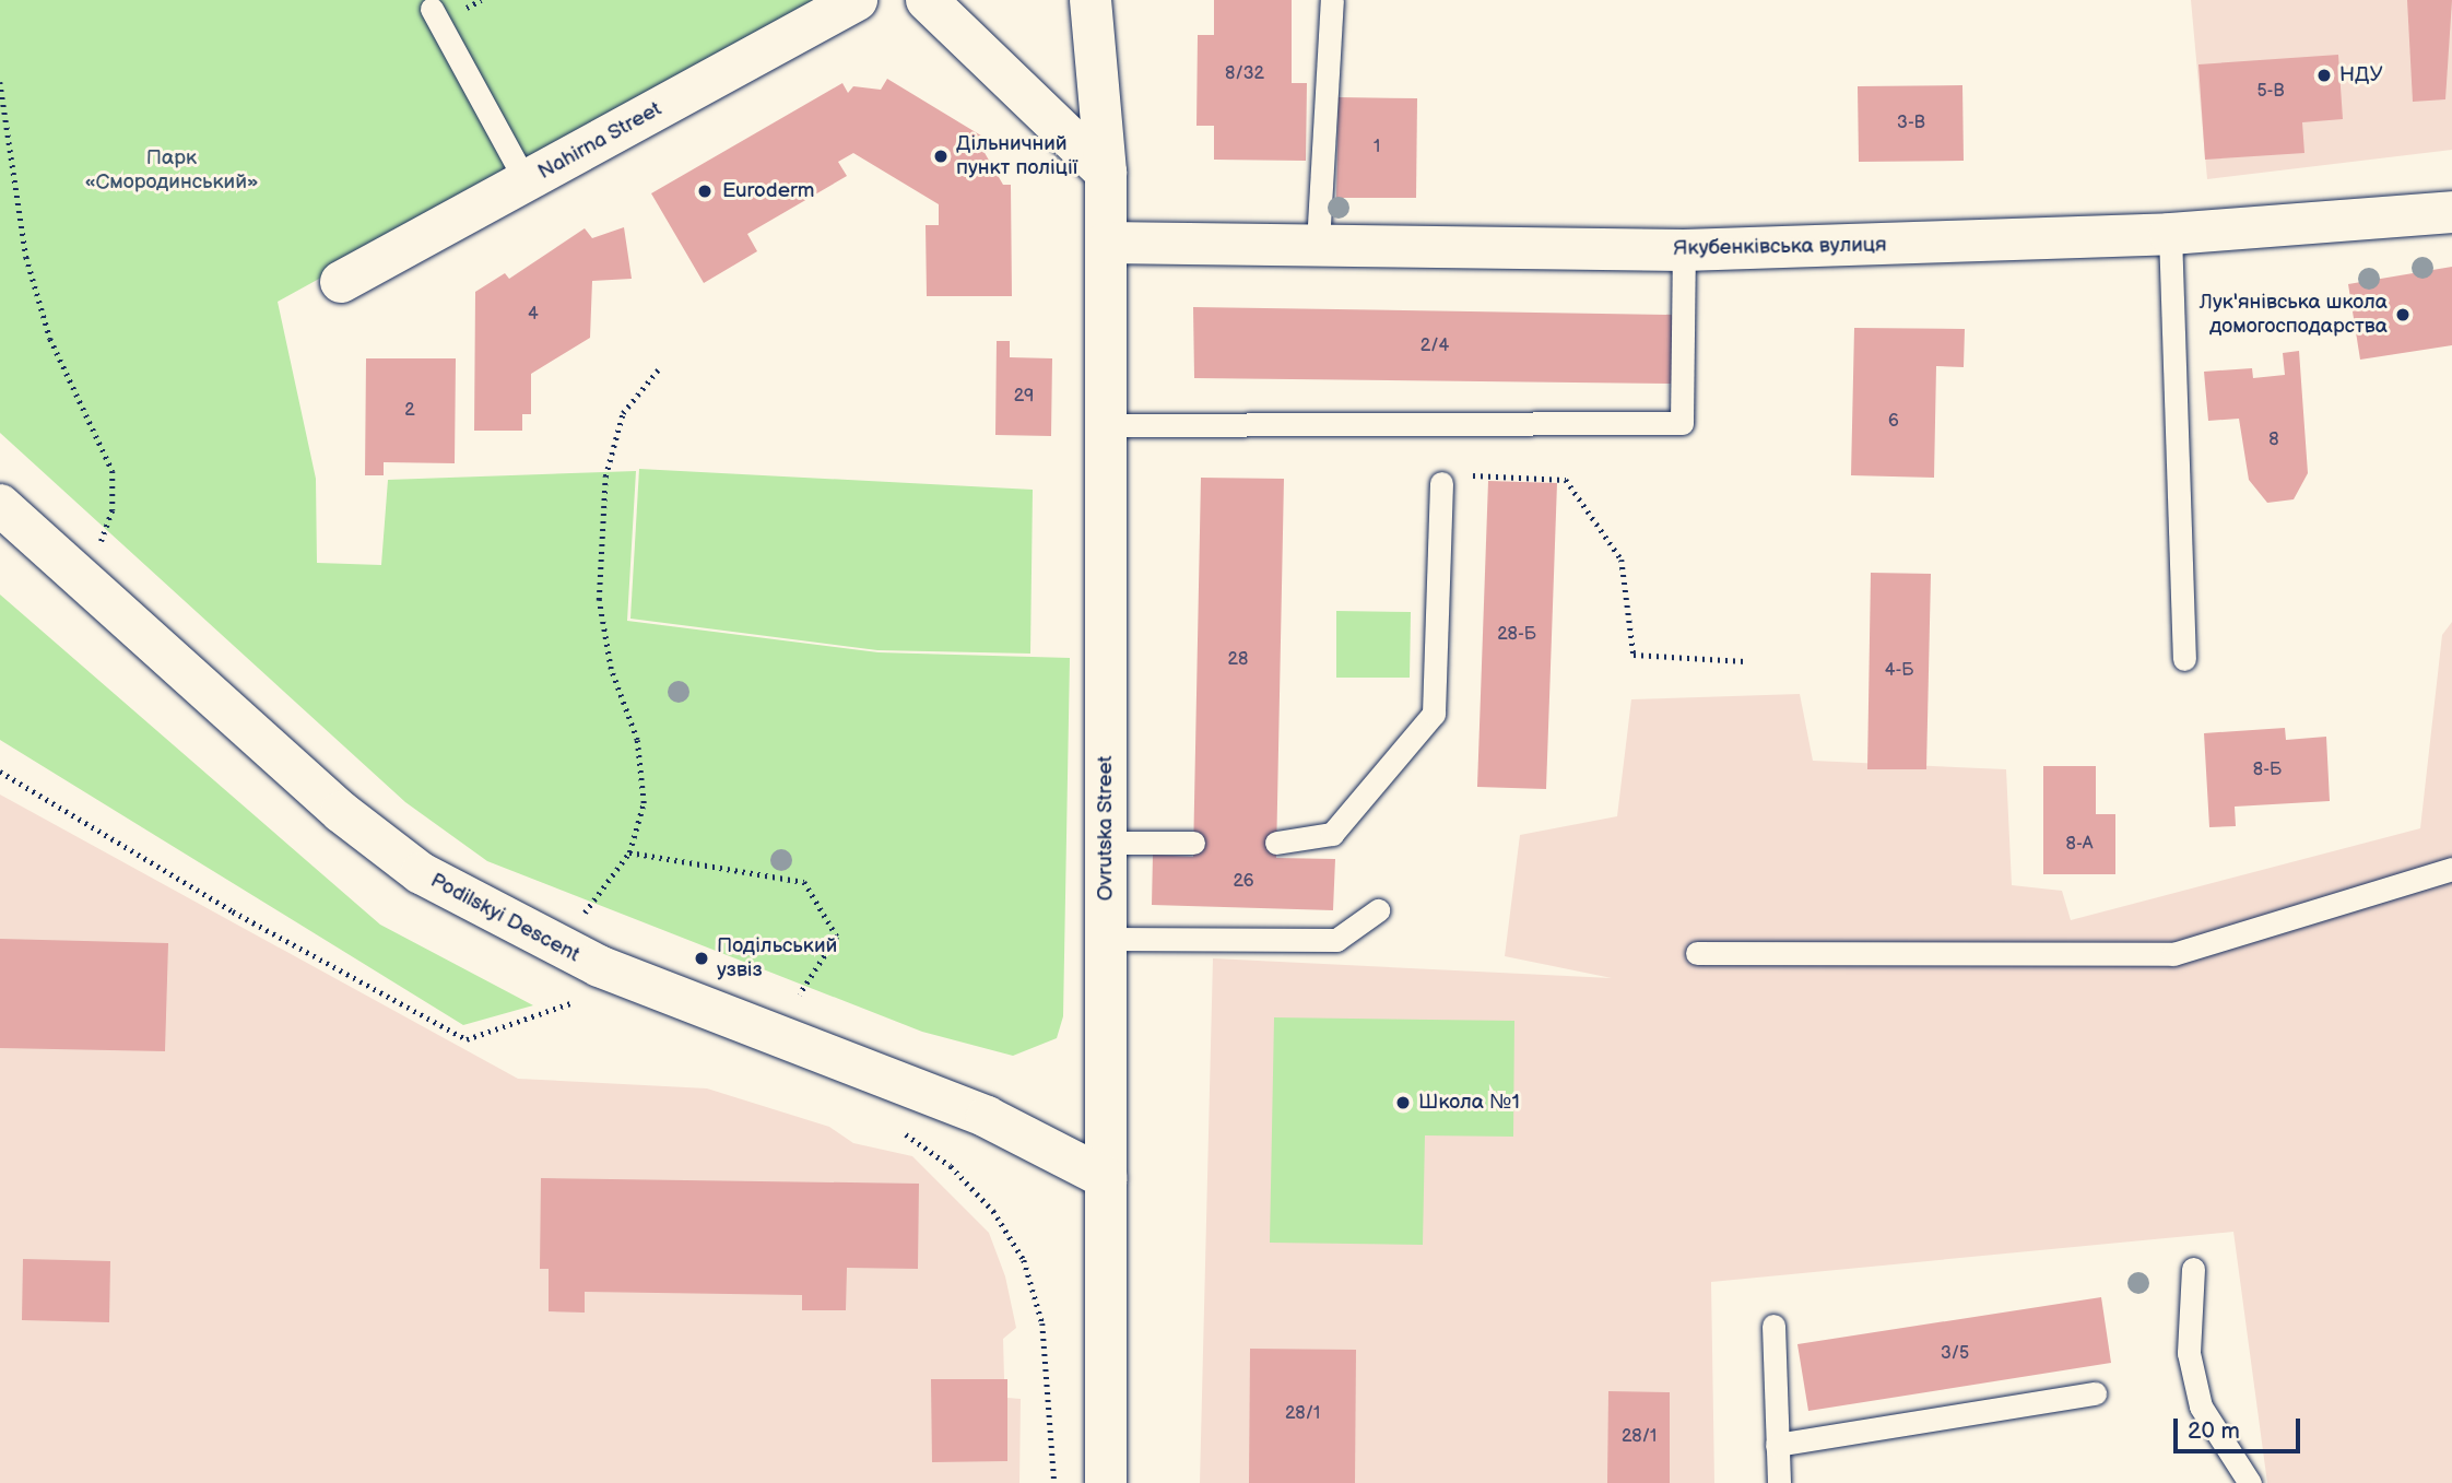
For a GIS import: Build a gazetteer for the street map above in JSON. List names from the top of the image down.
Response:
{
  "streets": {
    "street": [
      "Nahirna Street",
      "Якубенківська вулиця",
      "Ovrutska Street",
      "Podilskyi Descent"
    ]
  },
  "crossings": [
    ["Якубенківська вулиця", "Ovrutska Street"],
    ["Ovrutska Street", "Podilskyi Descent"]
  ],
  "parks": ["Парк «Смородинський»"],
  "places": [
    "НДУ",
    "Дільничний пункт поліції",
    "Euroderm",
    "Лук'янівська школа домогосподарства",
    "Подільський узвіз",
    "Школа №1"
  ],
  "house_numbers": [
    "8/32",
    "5-В",
    "3-В",
    "1",
    "4",
    "2/4",
    "29",
    "2",
    "6",
    "8",
    "28-Б",
    "28",
    "4-Б",
    "8-Б",
    "8-А",
    "26",
    "3/5",
    "28/1",
    "28/1"
  ],
  "scale_bar": "20 m"
}
